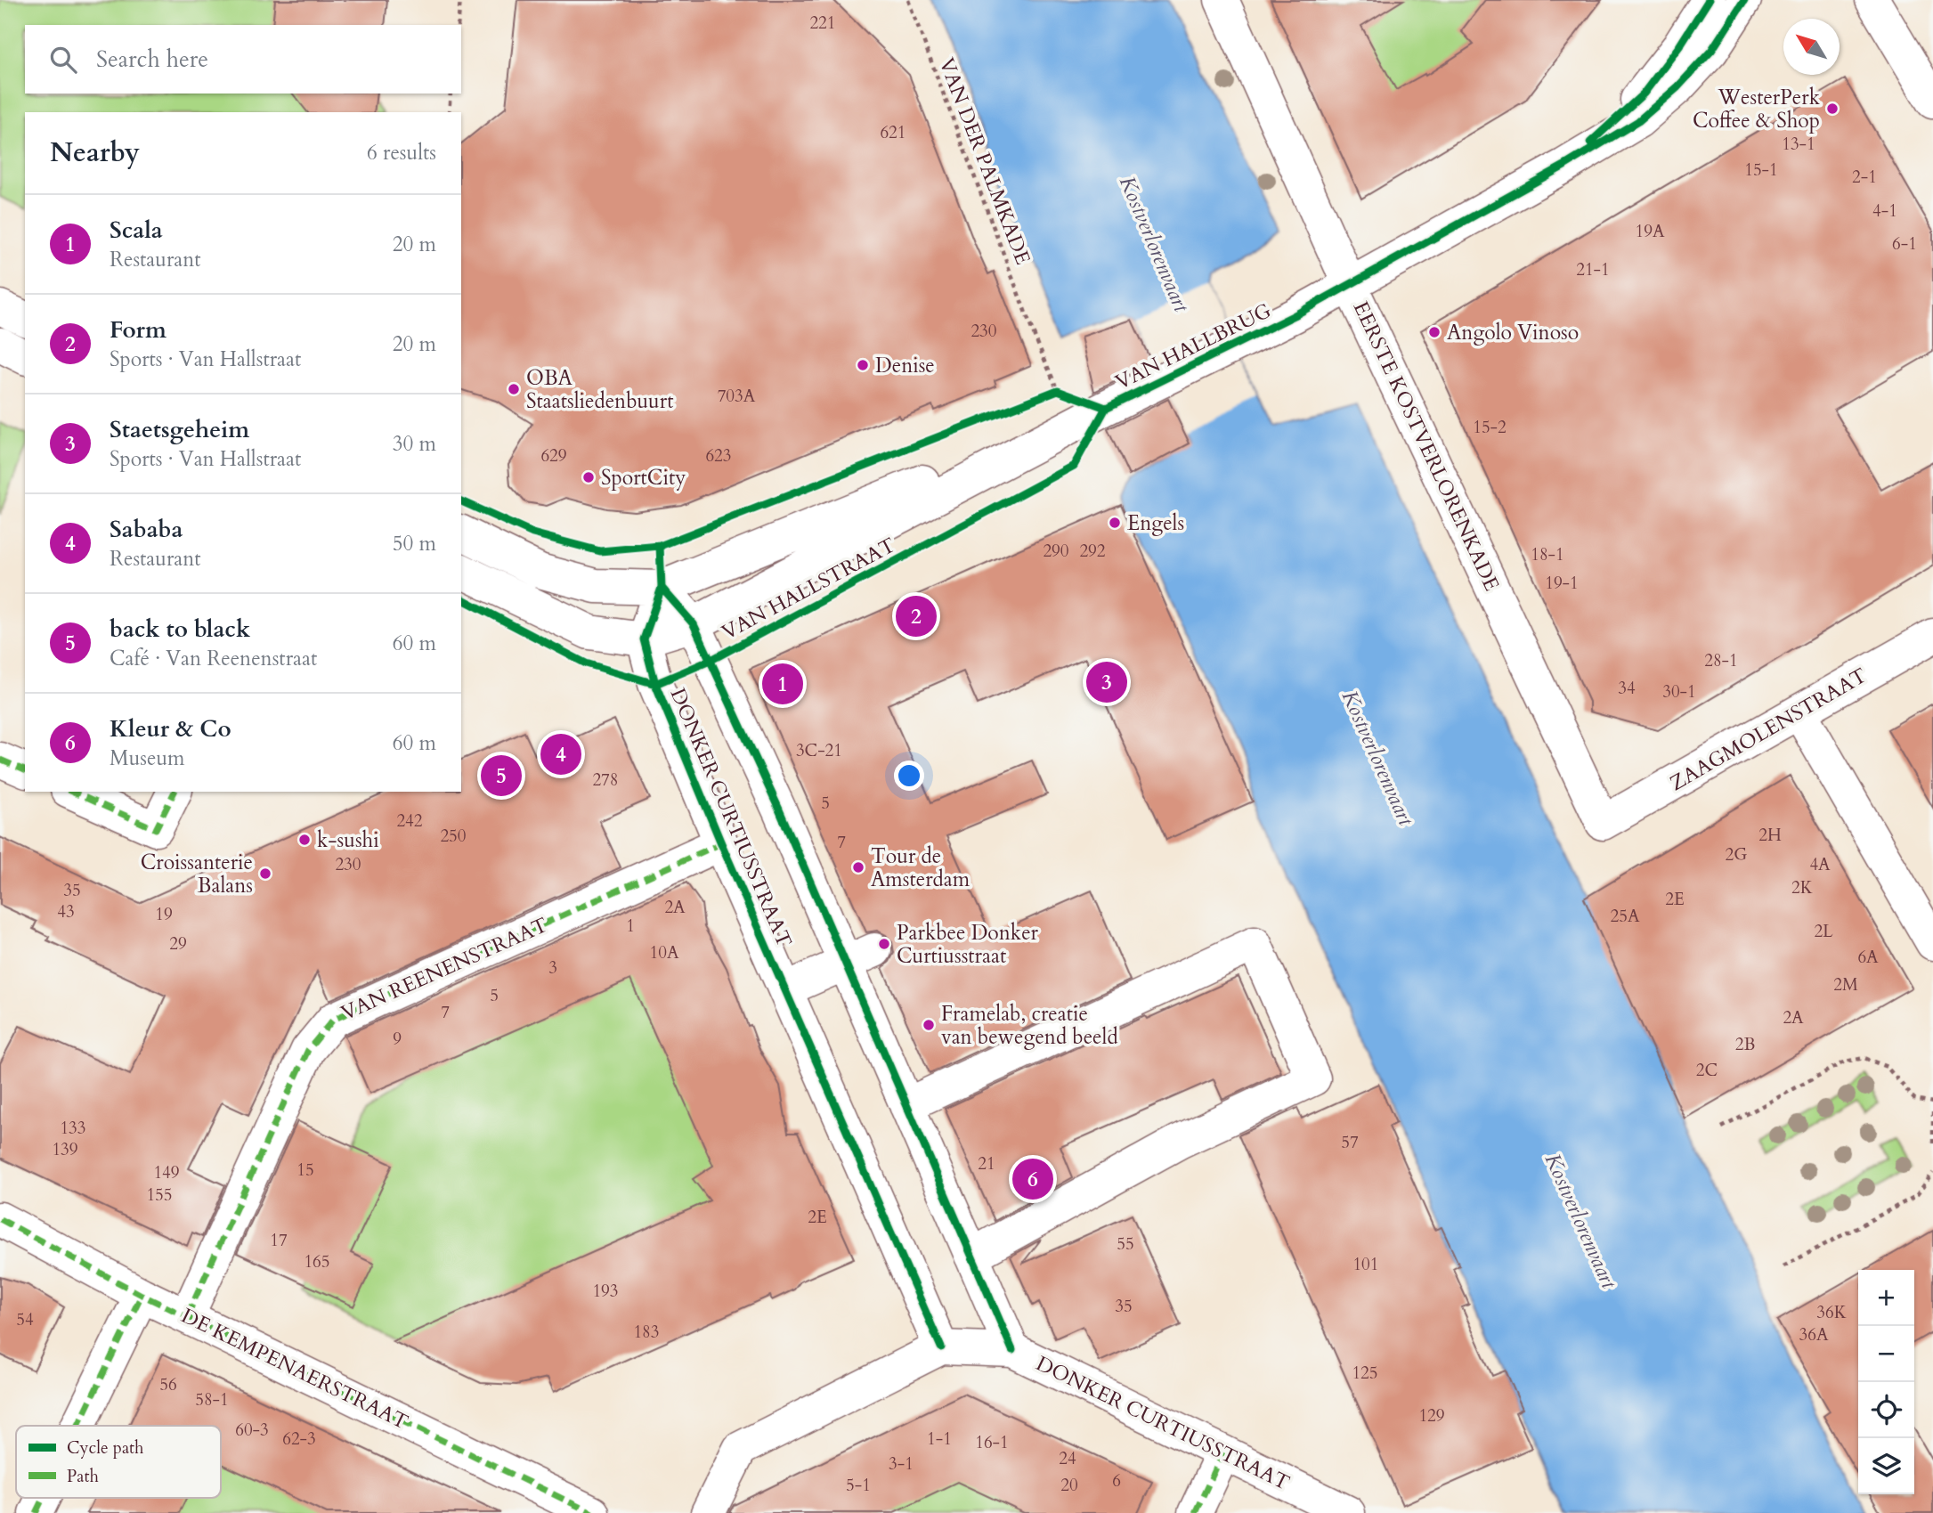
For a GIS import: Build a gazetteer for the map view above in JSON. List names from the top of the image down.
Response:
{
  "streets": {
    "street": [
      "VAN HALLBRUG",
      "EERSTE KOSTVERLORENKADE",
      "VAN HALLSTRAAT",
      "ZAAGMOLENSTRAAT",
      "DONKER CURTIUSSTRAAT",
      "VAN REENENSTRAAT",
      "DE KEMPENAERSTRAAT"
    ],
    "path": ["VAN DER PALMKADE"]
  },
  "crossings": [
    ["VAN HALLBRUG", "EERSTE KOSTVERLORENKADE"],
    ["VAN HALLBRUG", "VAN HALLSTRAAT"],
    ["EERSTE KOSTVERLORENKADE", "ZAAGMOLENSTRAAT"],
    ["VAN HALLSTRAAT", "DONKER CURTIUSSTRAAT"],
    ["DONKER CURTIUSSTRAAT", "VAN REENENSTRAAT"],
    ["VAN REENENSTRAAT", "DE KEMPENAERSTRAAT"]
  ],
  "water": ["Kostverlorenvaart"],
  "places": [
    "WesterPerk Coffee & Shop",
    "Angolo Vinoso",
    "Denise",
    "OBA Staatsliedenbuurt",
    "SportCity",
    "Engels",
    "k-sushi",
    "Tour de Amsterdam",
    "Croissanterie Balans",
    "Parkbee Donker Curtiusstraat",
    "Framelab, creatie van bewegend beeld"
  ],
  "house_numbers": [
    "221",
    "621",
    "13-1",
    "15-1",
    "2-1",
    "4-1",
    "19A",
    "6-1",
    "21-1",
    "230",
    "703A",
    "15-2",
    "629",
    "623",
    "290",
    "292",
    "18-1",
    "19-1",
    "28-1",
    "34",
    "30-1",
    "3C-21",
    "278",
    "5",
    "242",
    "2H",
    "250",
    "7",
    "2G",
    "230",
    "4A",
    "2K",
    "35",
    "2E",
    "2A",
    "43",
    "19",
    "25A",
    "1",
    "2L",
    "29",
    "10A",
    "6A",
    "3",
    "2M",
    "5",
    "7",
    "2A",
    "9",
    "2B",
    "2C",
    "133",
    "57",
    "139",
    "21",
    "15",
    "149",
    "155",
    "2E",
    "17",
    "55",
    "165",
    "101",
    "193",
    "35",
    "36K",
    "54",
    "183",
    "36A",
    "125",
    "56",
    "58-1",
    "129",
    "60-3",
    "62-3",
    "1-1",
    "16-1",
    "24",
    "3-1",
    "6",
    "5-1",
    "20"
  ],
  "legend": ["Cycle path", "Path"],
  "north": "top left",
  "page": {
    "search": "Search here",
    "heading": ["Nearby", "6 results"],
    "list": [
      {
        "mark": "1",
        "name": "Scala",
        "note": "Restaurant",
        "value": "20 m"
      },
      {
        "mark": "2",
        "name": "Form",
        "note": "Sports · Van Hallstraat",
        "value": "20 m"
      },
      {
        "mark": "3",
        "name": "Staetsgeheim",
        "note": "Sports · Van Hallstraat",
        "value": "30 m"
      },
      {
        "mark": "4",
        "name": "Sababa",
        "note": "Restaurant",
        "value": "50 m"
      },
      {
        "mark": "5",
        "name": "back to black",
        "note": "Café · Van Reenenstraat",
        "value": "60 m"
      },
      {
        "mark": "6",
        "name": "Kleur & Co",
        "note": "Museum",
        "value": "60 m"
      }
    ],
    "pins": [
      "2",
      "3",
      "1",
      "4",
      "5",
      "6"
    ],
    "map_buttons": ["+", "−"]
  }
}
